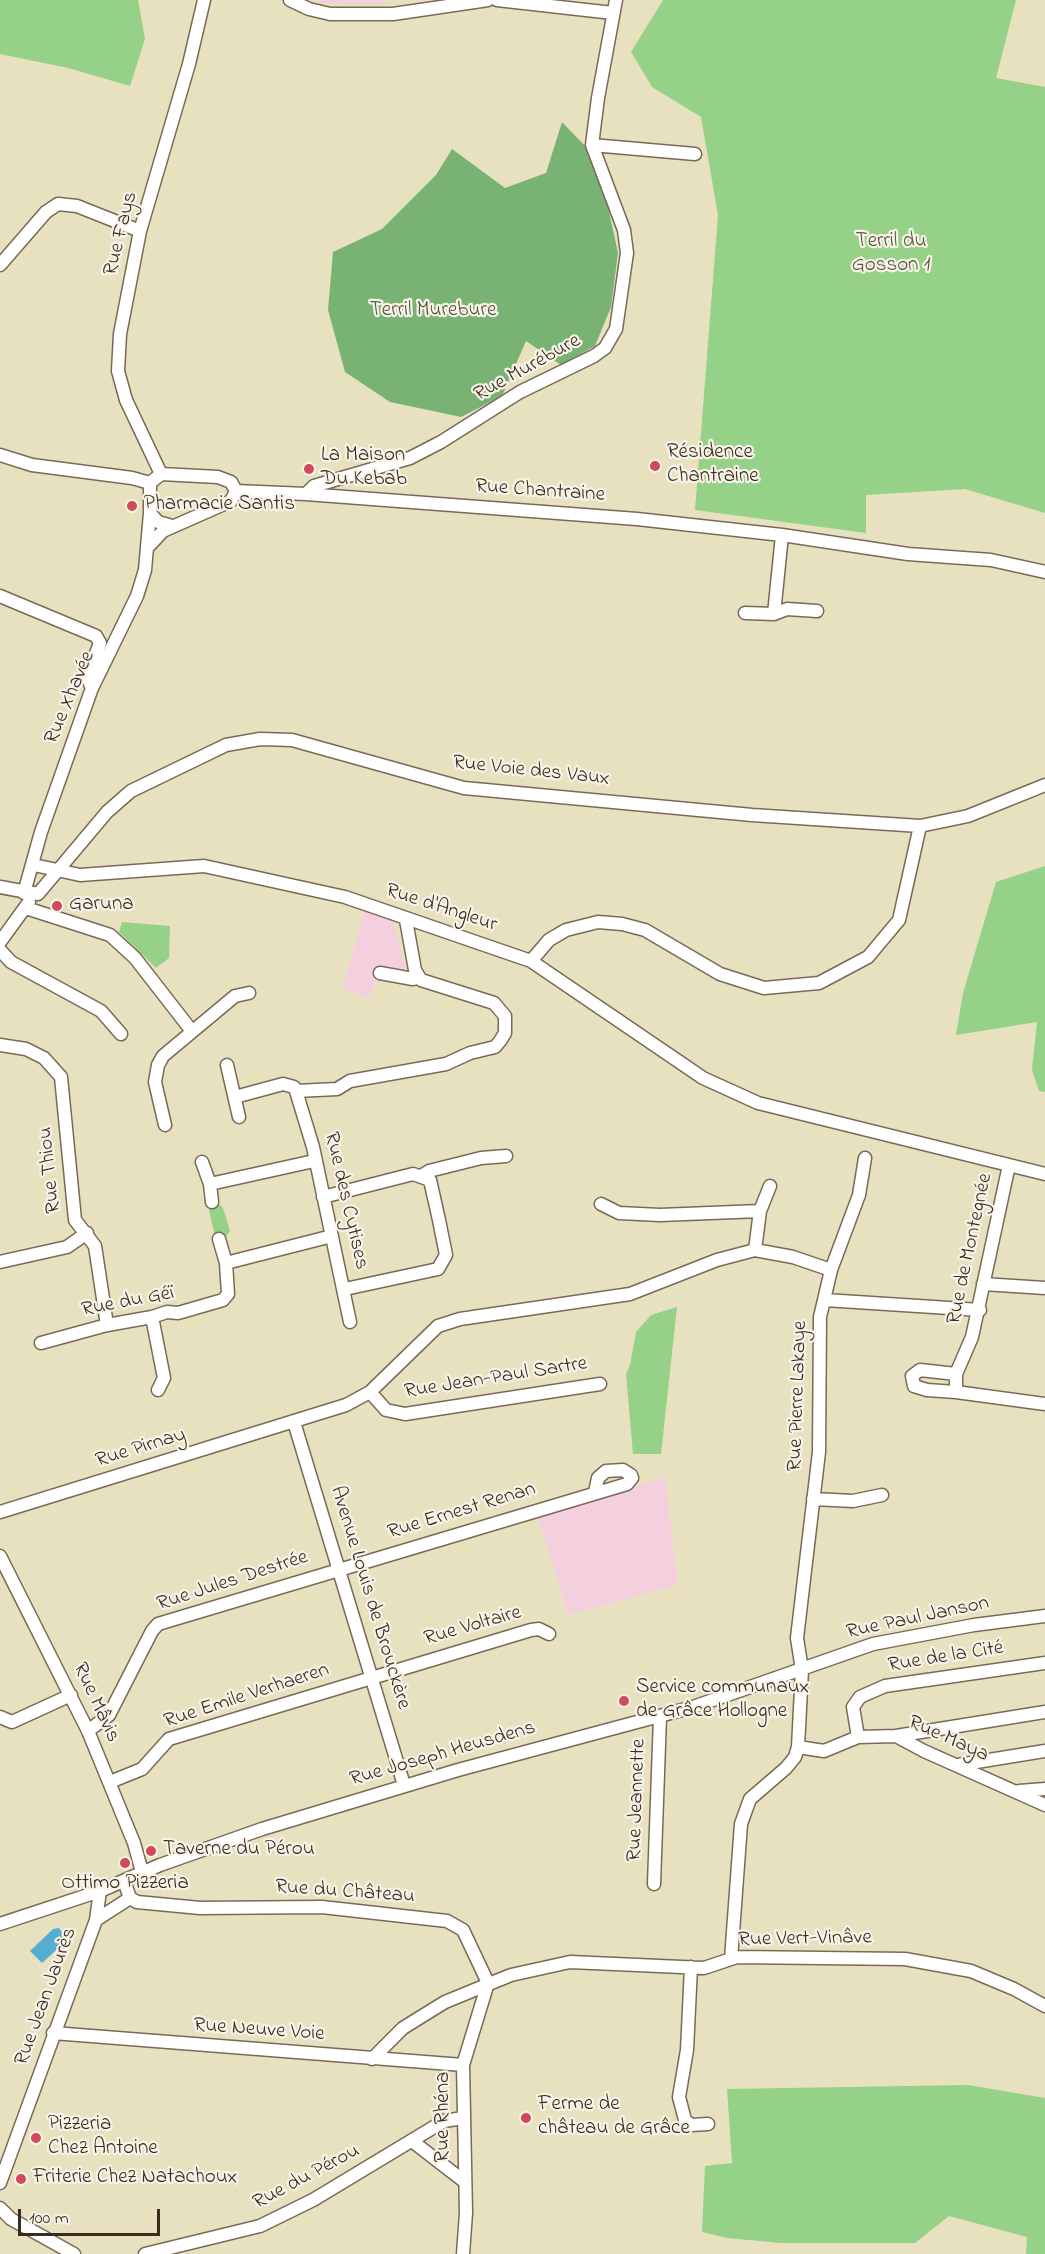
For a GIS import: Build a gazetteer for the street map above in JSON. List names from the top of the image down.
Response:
{
  "streets": {
    "street": [
      "Rue Fays",
      "Rue Murébure",
      "Rue Chantraine",
      "Rue Xhavée",
      "Rue Voie des Vaux",
      "Rue d'Angleur",
      "Rue Thiou",
      "Rue des Cytises",
      "Rue de Montegnée",
      "Rue du Géï",
      "Rue Jean-Paul Sartre",
      "Rue Pierre Lakaye",
      "Rue Pirnay",
      "Rue Ernest Renan",
      "Rue Jules Destrée",
      "Avenue Louis de Brouckère",
      "Rue Paul Janson",
      "Rue Voltaire",
      "Rue de la Cité",
      "Rue Emile Verhaeren",
      "Rue Mâvis",
      "Rue Maya",
      "Rue Joseph Heusdens",
      "Rue Jeannette",
      "Rue du Château",
      "Rue Vert-Vinâve",
      "Rue Jean Jaurès",
      "Rue Neuve Voie",
      "Rue Rhéna",
      "Rue du Pérou"
    ]
  },
  "crossings": [
    ["Rue Murébure", "Rue Chantraine"],
    ["Rue Xhavée", "Rue Voie des Vaux"],
    ["Rue Xhavée", "Rue d'Angleur"],
    ["Rue Voie des Vaux", "Rue d'Angleur"],
    ["Rue d'Angleur", "Rue de Montegnée"],
    ["Rue Thiou", "Rue du Géï"],
    ["Rue Jean-Paul Sartre", "Rue Pirnay"],
    ["Rue Pierre Lakaye", "Rue Paul Janson"],
    ["Rue Pierre Lakaye", "Rue Maya"],
    ["Rue Pierre Lakaye", "Rue Joseph Heusdens"],
    ["Rue Pirnay", "Avenue Louis de Brouckère"],
    ["Rue Ernest Renan", "Rue Jules Destrée"],
    ["Rue Ernest Renan", "Avenue Louis de Brouckère"],
    ["Rue Jules Destrée", "Avenue Louis de Brouckère"],
    ["Rue Jules Destrée", "Rue Mâvis"],
    ["Avenue Louis de Brouckère", "Rue Voltaire"],
    ["Avenue Louis de Brouckère", "Rue Emile Verhaeren"],
    ["Avenue Louis de Brouckère", "Rue Joseph Heusdens"],
    ["Rue Paul Janson", "Rue Joseph Heusdens"],
    ["Rue Voltaire", "Rue Emile Verhaeren"],
    ["Rue de la Cité", "Rue Maya"],
    ["Rue Emile Verhaeren", "Rue Mâvis"],
    ["Rue Mâvis", "Rue Joseph Heusdens"],
    ["Rue Joseph Heusdens", "Rue Jeannette"],
    ["Rue Joseph Heusdens", "Rue Jean Jaurès"],
    ["Rue du Château", "Rue Vert-Vinâve"],
    ["Rue du Château", "Rue Rhéna"],
    ["Rue Vert-Vinâve", "Rue Neuve Voie"],
    ["Rue Vert-Vinâve", "Rue Rhéna"],
    ["Rue Jean Jaurès", "Rue Neuve Voie"],
    ["Rue Neuve Voie", "Rue Rhéna"],
    ["Rue Rhéna", "Rue du Pérou"]
  ],
  "parks": ["Terril du Gosson 1", "Terril Murebure"],
  "places": [
    "Résidence Chantraine",
    "La Maison Du Kebab",
    "Pharmacie Santis",
    "Garuna",
    "Service communaux de Grâce Hollogne",
    "Taverne du Pérou",
    "Ottimo Pizzeria",
    "Ferme de château de Grâce",
    "Pizzeria Chez Antoine",
    "Friterie Chez Natachoux"
  ],
  "scale_bar": "100 m"
}
